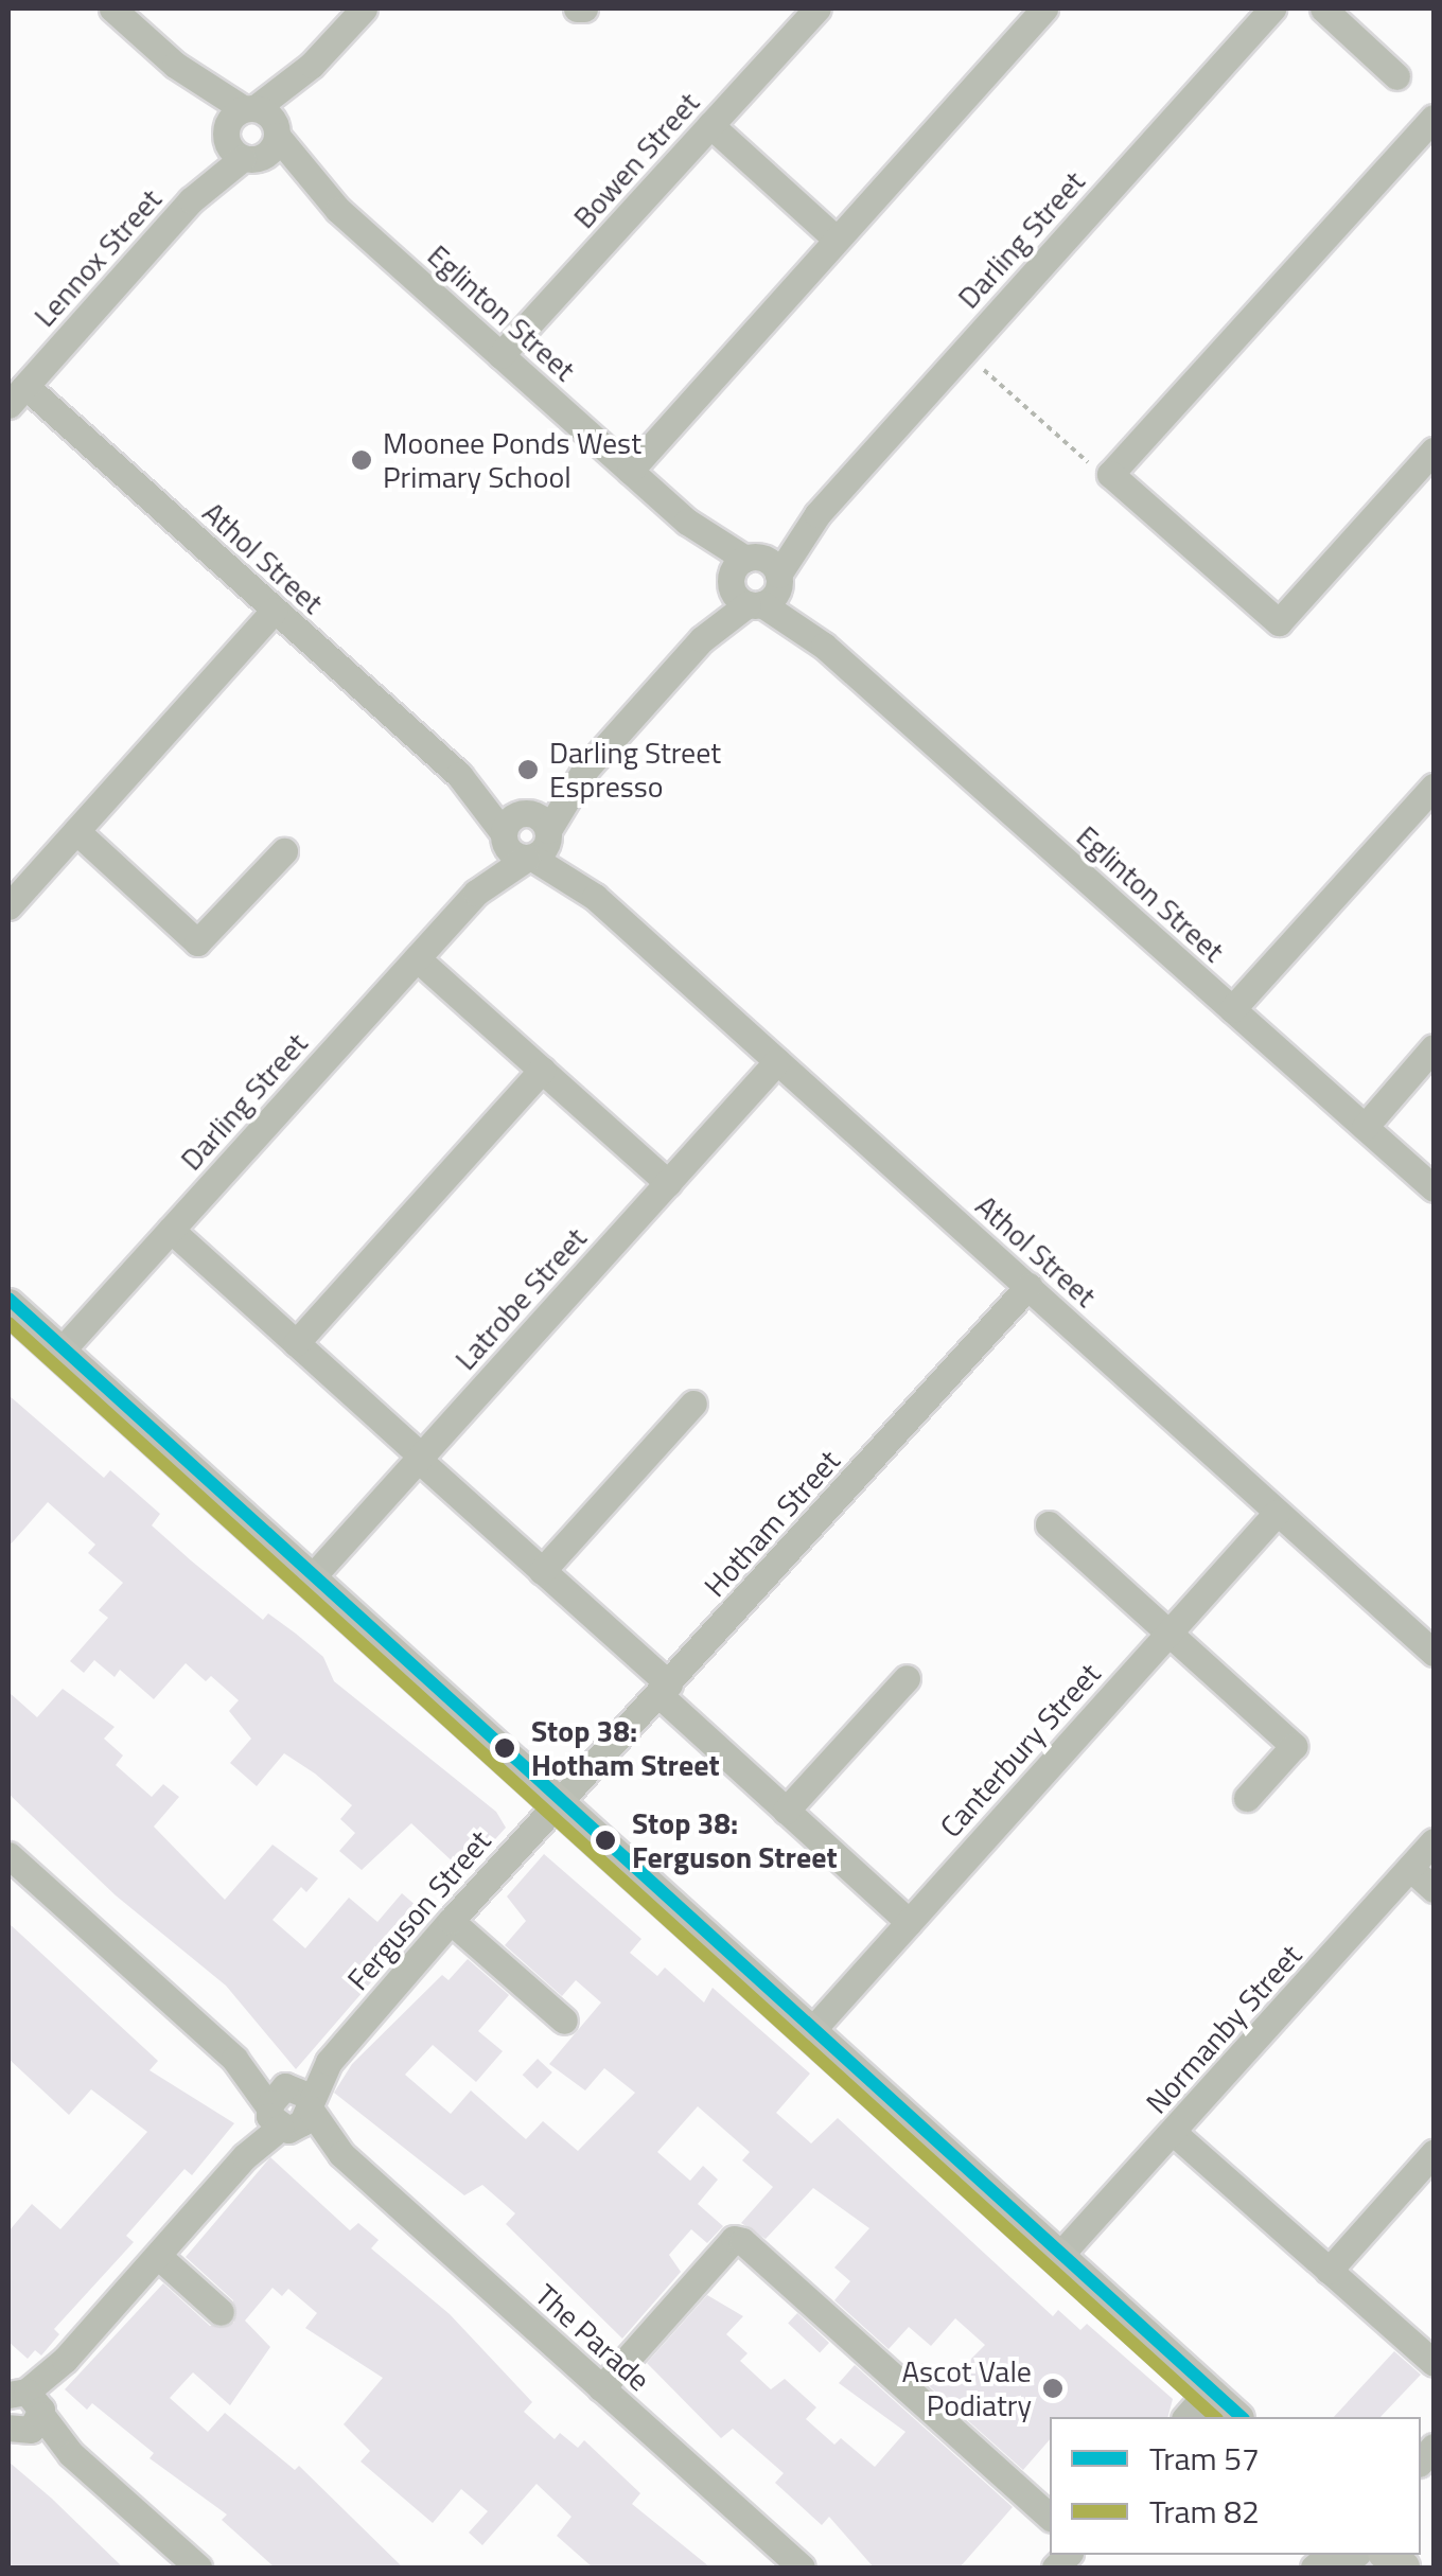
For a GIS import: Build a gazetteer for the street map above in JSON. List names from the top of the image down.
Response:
{
  "streets": {
    "street": [
      "Bowen Street",
      "Darling Street",
      "Lennox Street",
      "Eglinton Street",
      "Athol Street",
      "Latrobe Street",
      "Hotham Street",
      "Canterbury Street",
      "Ferguson Street",
      "Normanby Street",
      "The Parade"
    ]
  },
  "crossings": [
    ["Bowen Street", "Eglinton Street"],
    ["Darling Street", "Eglinton Street"],
    ["Darling Street", "Athol Street"],
    ["Lennox Street", "Eglinton Street"],
    ["Lennox Street", "Athol Street"],
    ["Athol Street", "Latrobe Street"],
    ["Athol Street", "Hotham Street"],
    ["Athol Street", "Canterbury Street"],
    ["Hotham Street", "Ferguson Street"],
    ["Ferguson Street", "The Parade"]
  ],
  "places": [
    "Moonee Ponds West Primary School",
    "Darling Street Espresso",
    "Stop 38: Hotham Street",
    "Stop 38: Ferguson Street",
    "Ascot Vale Podiatry"
  ],
  "lines": ["tram line 57", "tram line 82"],
  "legend": ["Tram 57", "Tram 82"]
}
